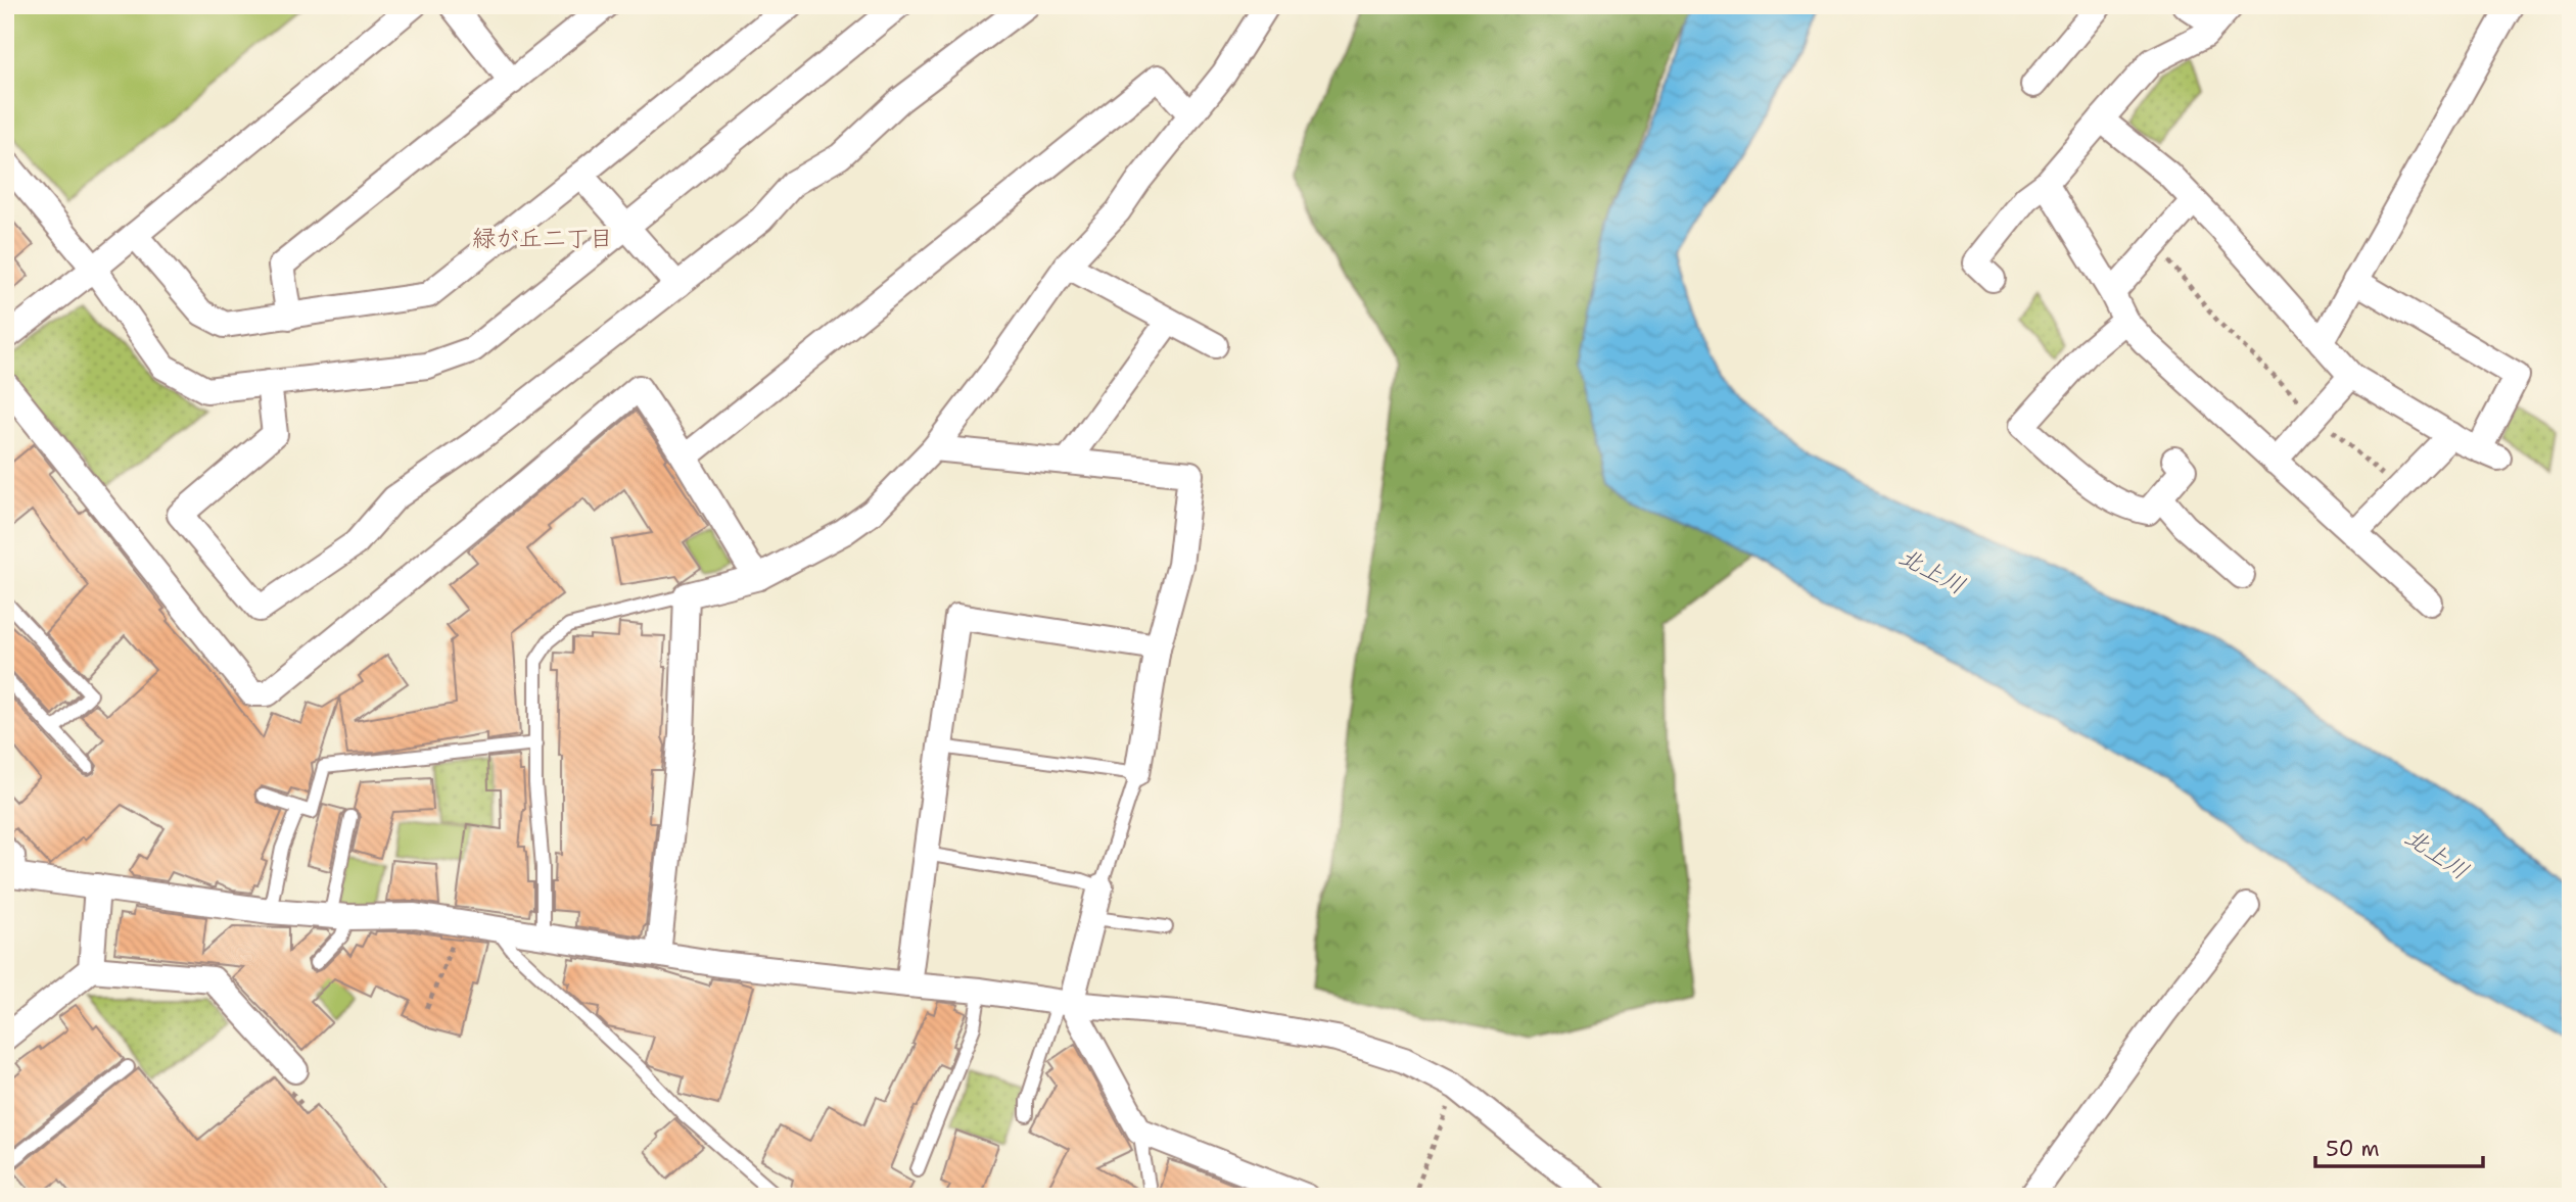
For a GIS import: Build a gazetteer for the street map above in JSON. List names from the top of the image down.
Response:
{
  "districts": ["緑が丘二丁目"],
  "water": ["北上川"],
  "scale_bar": "50 m"
}
